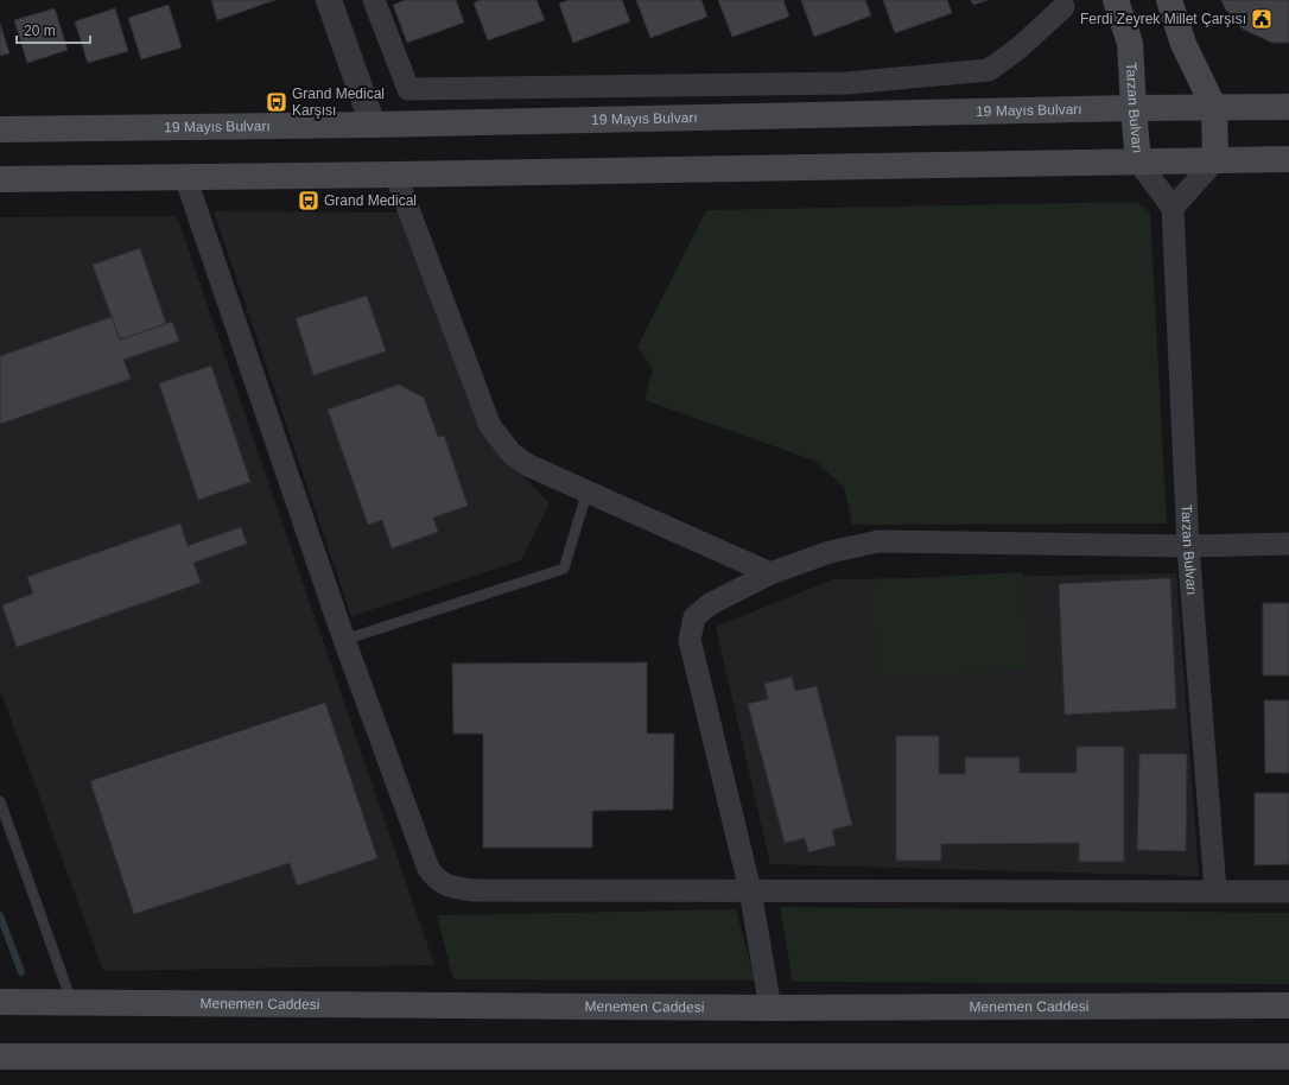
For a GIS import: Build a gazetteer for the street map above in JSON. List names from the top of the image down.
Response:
{
  "streets": {
    "main road": ["Tarzan Bulvarı", "19 Mayıs Bulvarı", "Menemen Caddesi"]
  },
  "crossings": [
    ["Tarzan Bulvarı", "19 Mayıs Bulvarı"]
  ],
  "places": {
    "public building": ["Ferdi Zeyrek Millet Çarşısı"],
    "bus stop": ["Grand Medical Karşısı", "Grand Medical"]
  },
  "scale_bar": "20 m"
}
